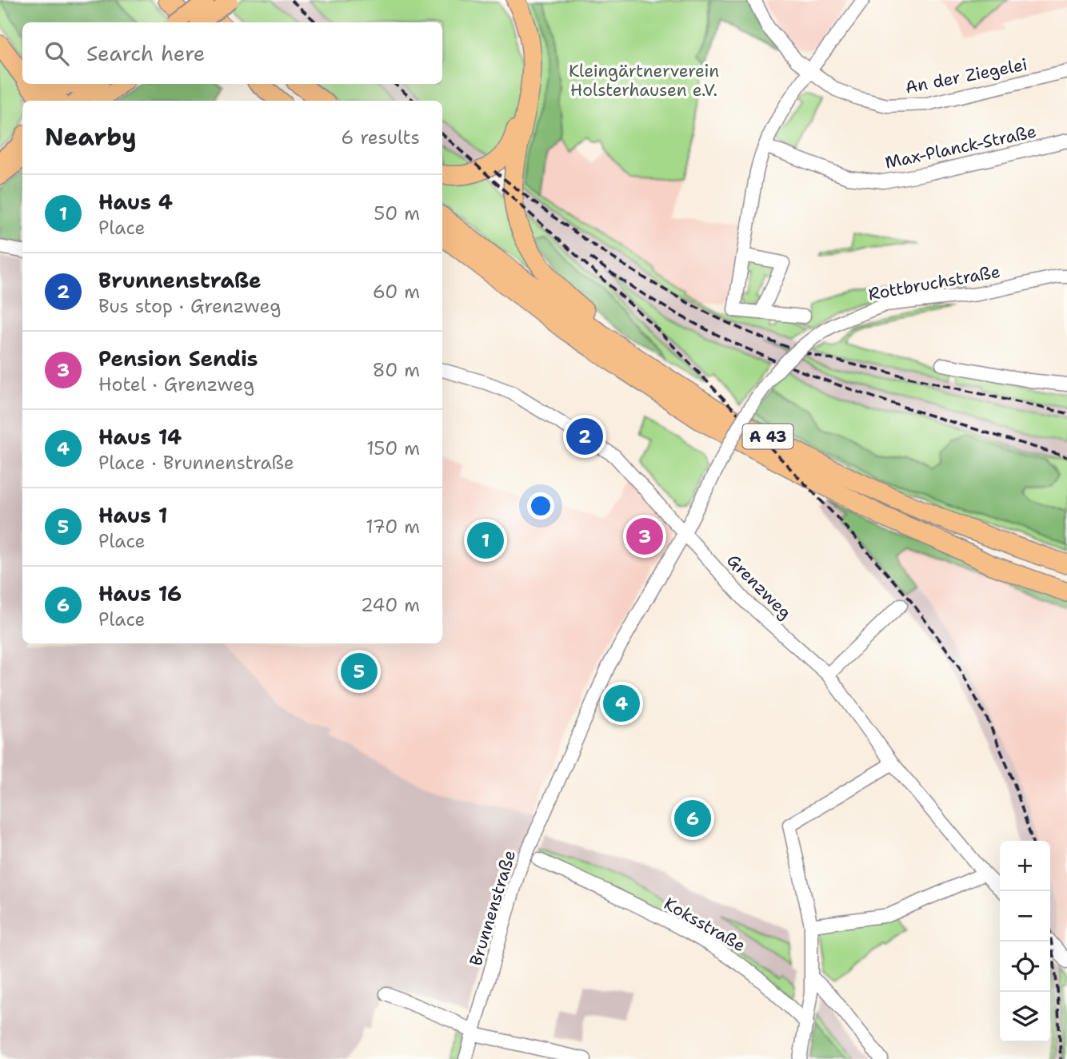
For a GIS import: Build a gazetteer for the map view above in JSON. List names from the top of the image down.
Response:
{
  "streets": {
    "highway": ["A 43"],
    "street": [
      "An der Ziegelei",
      "Max-Planck-Straße",
      "Rottbruchstraße",
      "Grenzweg",
      "Brunnenstraße",
      "Koksstraße"
    ]
  },
  "crossings": [
    ["Rottbruchstraße", "Grenzweg"],
    ["Rottbruchstraße", "Brunnenstraße"],
    ["Grenzweg", "Brunnenstraße"]
  ],
  "parks": ["Kleingärtnerverein Holsterhausen e.V."],
  "page": {
    "search": "Search here",
    "heading": ["Nearby", "6 results"],
    "list": [
      {
        "mark": "1",
        "name": "Haus 4",
        "note": "Place",
        "value": "50 m"
      },
      {
        "mark": "2",
        "name": "Brunnenstraße",
        "note": "Bus stop · Grenzweg",
        "value": "60 m"
      },
      {
        "mark": "3",
        "name": "Pension Sendis",
        "note": "Hotel · Grenzweg",
        "value": "80 m"
      },
      {
        "mark": "4",
        "name": "Haus 14",
        "note": "Place · Brunnenstraße",
        "value": "150 m"
      },
      {
        "mark": "5",
        "name": "Haus 1",
        "note": "Place",
        "value": "170 m"
      },
      {
        "mark": "6",
        "name": "Haus 16",
        "note": "Place",
        "value": "240 m"
      }
    ],
    "pins": [
      "2",
      "3",
      "1",
      "5",
      "4",
      "6"
    ],
    "map_buttons": ["+", "−"]
  }
}
